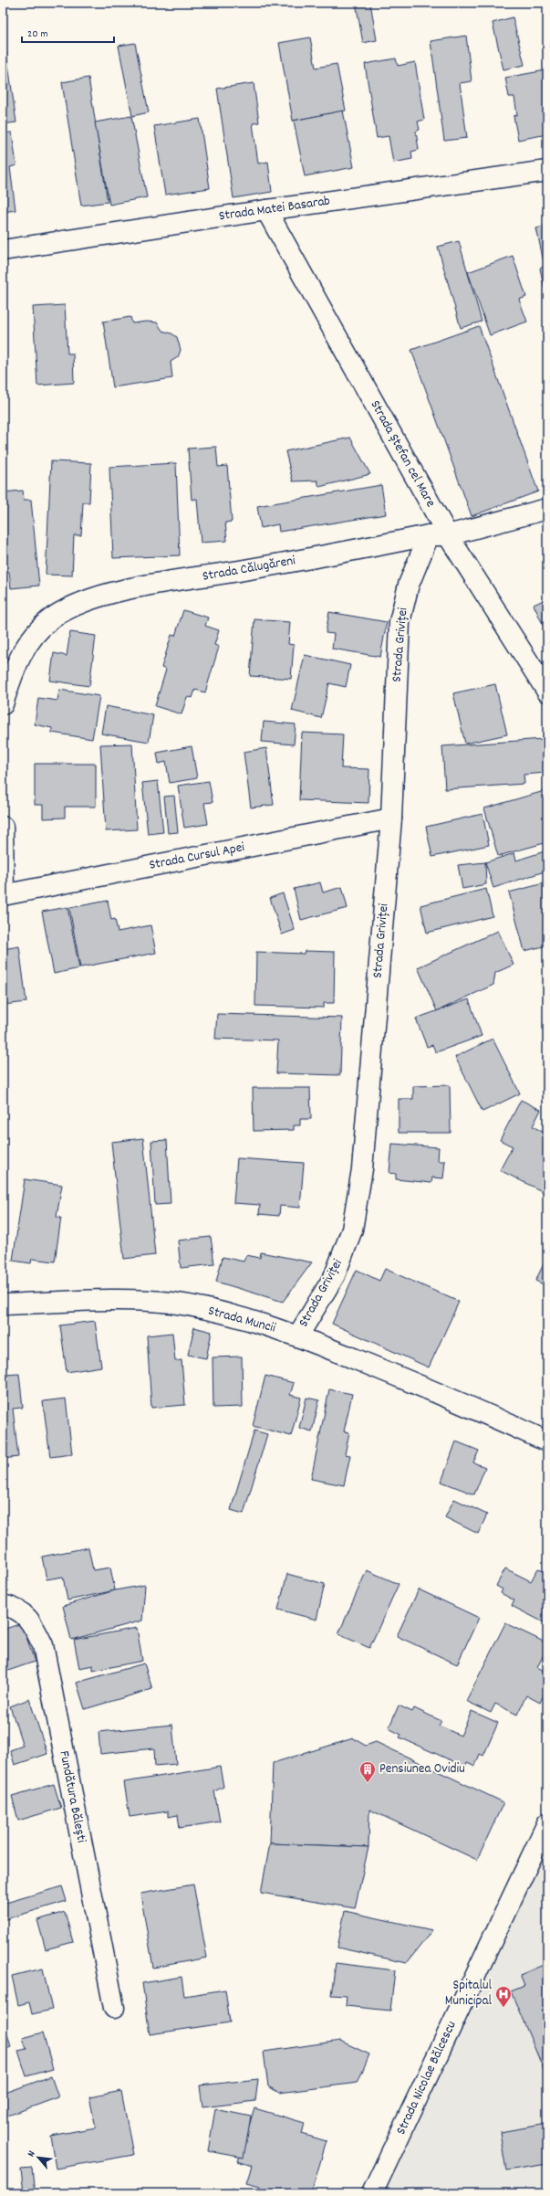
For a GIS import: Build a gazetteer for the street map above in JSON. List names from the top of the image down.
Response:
{
  "streets": {
    "street": [
      "Strada Matei Basarab",
      "Strada Ștefan cel Mare",
      "Strada Călugăreni",
      "Strada Griviței",
      "Strada Cursul Apei",
      "Strada Muncii",
      "Fundătura Bălești",
      "Strada Nicolae Bălcescu"
    ]
  },
  "crossings": [
    ["Strada Matei Basarab", "Strada Ștefan cel Mare"],
    ["Strada Ștefan cel Mare", "Strada Călugăreni"],
    ["Strada Ștefan cel Mare", "Strada Griviței"],
    ["Strada Călugăreni", "Strada Griviței"],
    ["Strada Griviței", "Strada Cursul Apei"],
    ["Strada Griviței", "Strada Muncii"]
  ],
  "places": {
    "building": ["Pensiunea Ovidiu"],
    "hospital": ["Spitalul Municipal"]
  },
  "scale_bar": "20 m",
  "north": "top left"
}
